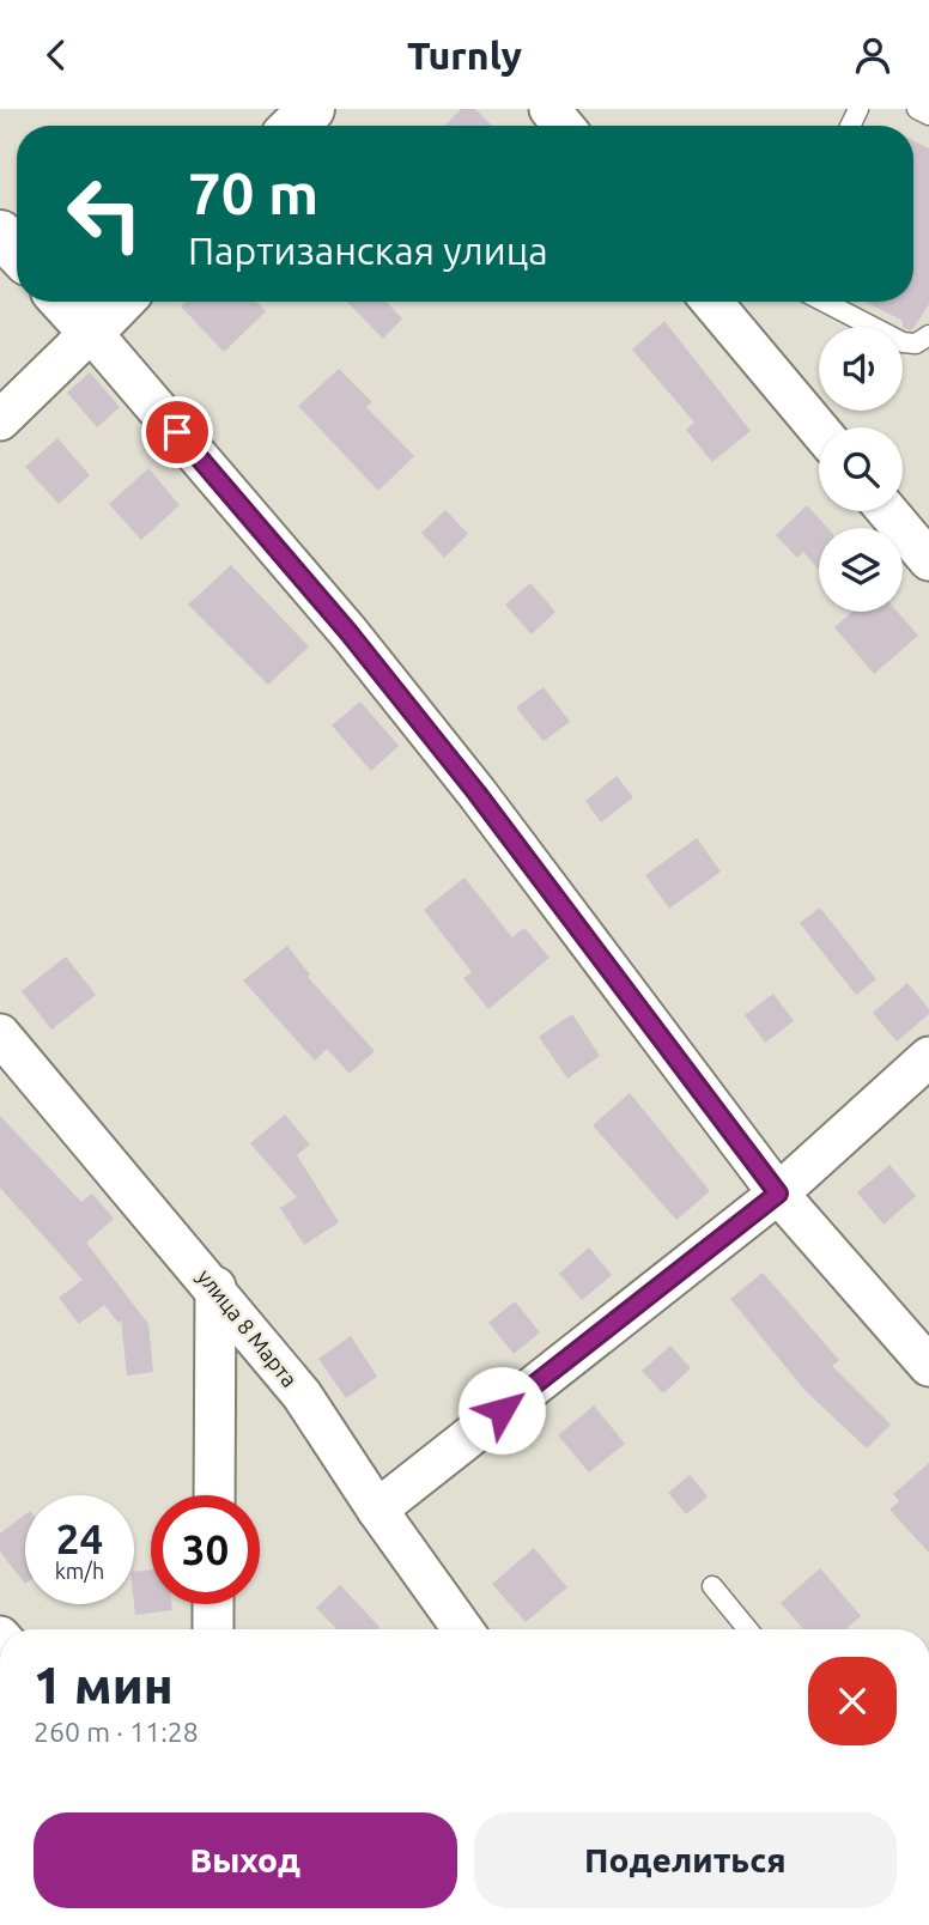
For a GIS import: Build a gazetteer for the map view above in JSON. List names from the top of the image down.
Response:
{
  "streets": {
    "street": ["улица 8 Марта"]
  },
  "page": {
    "header": "Turnly",
    "turn": ["70 m", "Партизанская улица"],
    "speed": "24 km/h",
    "limit": "30",
    "heading": ["1 мин", "260 m · 11:28"],
    "buttons": ["Выход", "Поделиться"]
  }
}
